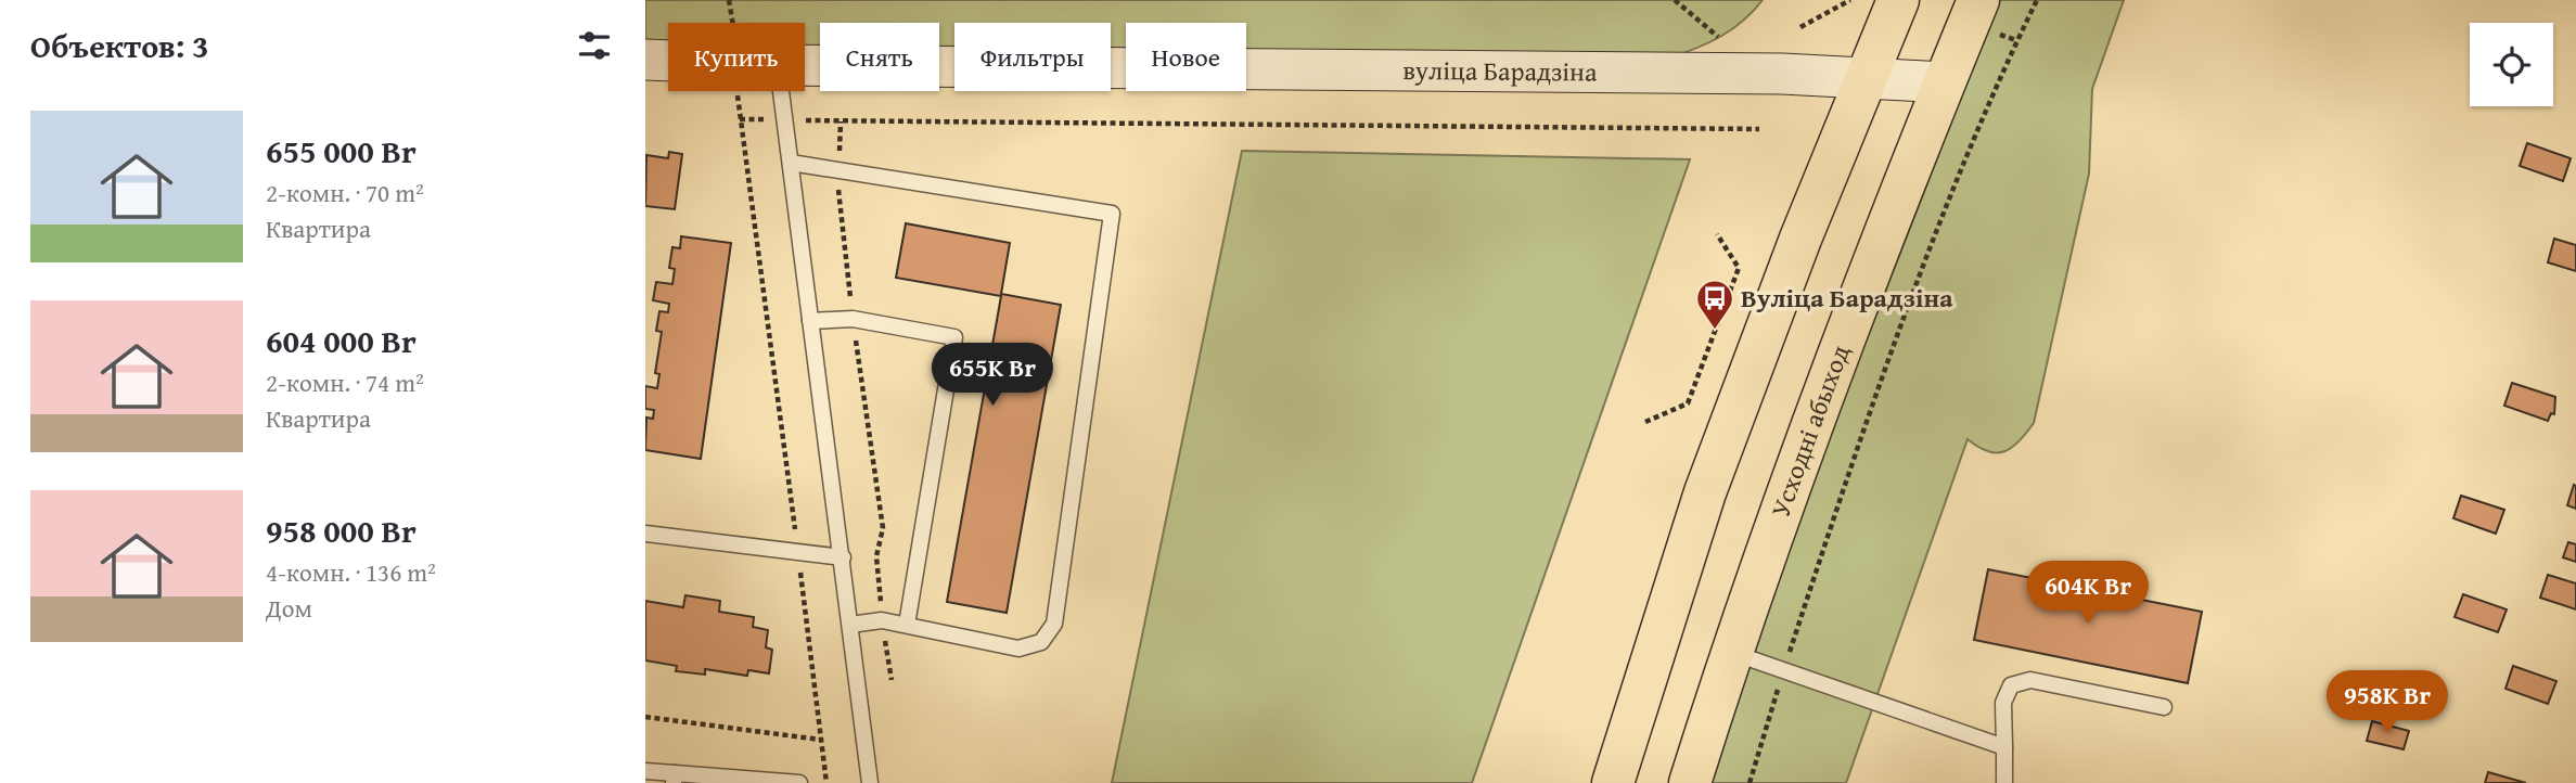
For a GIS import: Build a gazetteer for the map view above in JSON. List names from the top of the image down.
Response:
{
  "streets": {
    "main road": ["Усходні абыход"],
    "street": ["вуліца Барадзіна"]
  },
  "crossings": [
    ["вуліца Барадзіна", "Усходні абыход"]
  ],
  "places": {
    "bus stop": ["Вуліца Барадзіна"]
  },
  "page": {
    "heading": "Объектов: 3",
    "chip": [
      "Купить",
      "Снять",
      "Фильтры",
      "Новое"
    ],
    "list": [
      {
        "name": "655 000 Br",
        "note": "2-комн. · 70 m² · Квартира"
      },
      {
        "name": "604 000 Br",
        "note": "2-комн. · 74 m² · Квартира"
      },
      {
        "name": "958 000 Br",
        "note": "4-комн. · 136 m² · Дом"
      }
    ],
    "price": ["655K Br", "604K Br", "958K Br"]
  }
}
